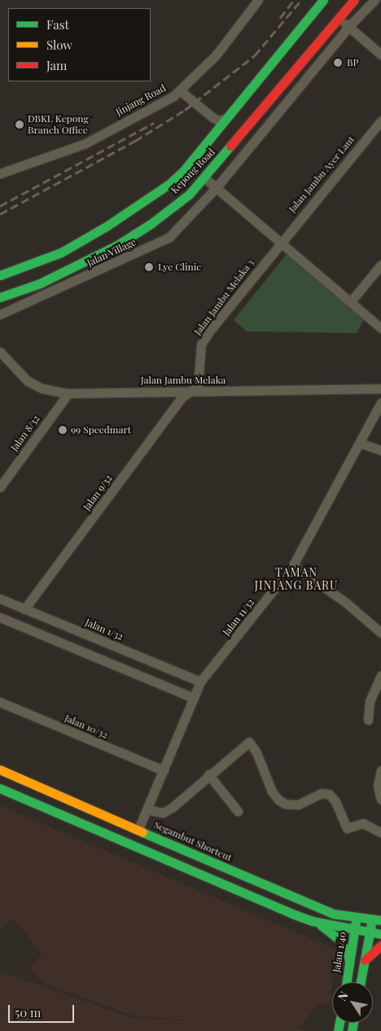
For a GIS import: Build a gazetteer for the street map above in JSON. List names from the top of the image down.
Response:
{
  "streets": {
    "main road": ["Kepong Road", "Segambut Shortcut", "Jalan 1/40"],
    "street": [
      "Jinjang Road",
      "Jalan Jambu Ayer Laut",
      "Jalan Village",
      "Jalan Jambu Melaka 3",
      "Jalan Jambu Melaka",
      "Jalan 8/32",
      "Jalan 9/32",
      "Jalan 11/32",
      "Jalan 1/32",
      "Jalan 10/32"
    ]
  },
  "crossings": [
    ["Jalan Jambu Ayer Laut", "Jalan Jambu Melaka 3"],
    ["Jalan Jambu Melaka 3", "Jalan Jambu Melaka"],
    ["Jalan Jambu Melaka 3", "Jalan 9/32"],
    ["Jalan Jambu Melaka", "Jalan 8/32"],
    ["Jalan Jambu Melaka", "Jalan 9/32"],
    ["Jalan 9/32", "Jalan 1/32"],
    ["Jalan 11/32", "Jalan 1/32"],
    ["Jalan 11/32", "Jalan 10/32"],
    ["Jalan 11/32", "Segambut Shortcut"],
    ["Segambut Shortcut", "Jalan 1/40"]
  ],
  "districts": ["TAMAN JINJANG BARU"],
  "places": [
    "BP",
    "DBKL Kepong Branch Office",
    "Lye Clinic",
    "99 Speedmart"
  ],
  "legend": ["Fast", "Slow", "Jam"],
  "scale_bar": "50 m",
  "north": "top left"
}
